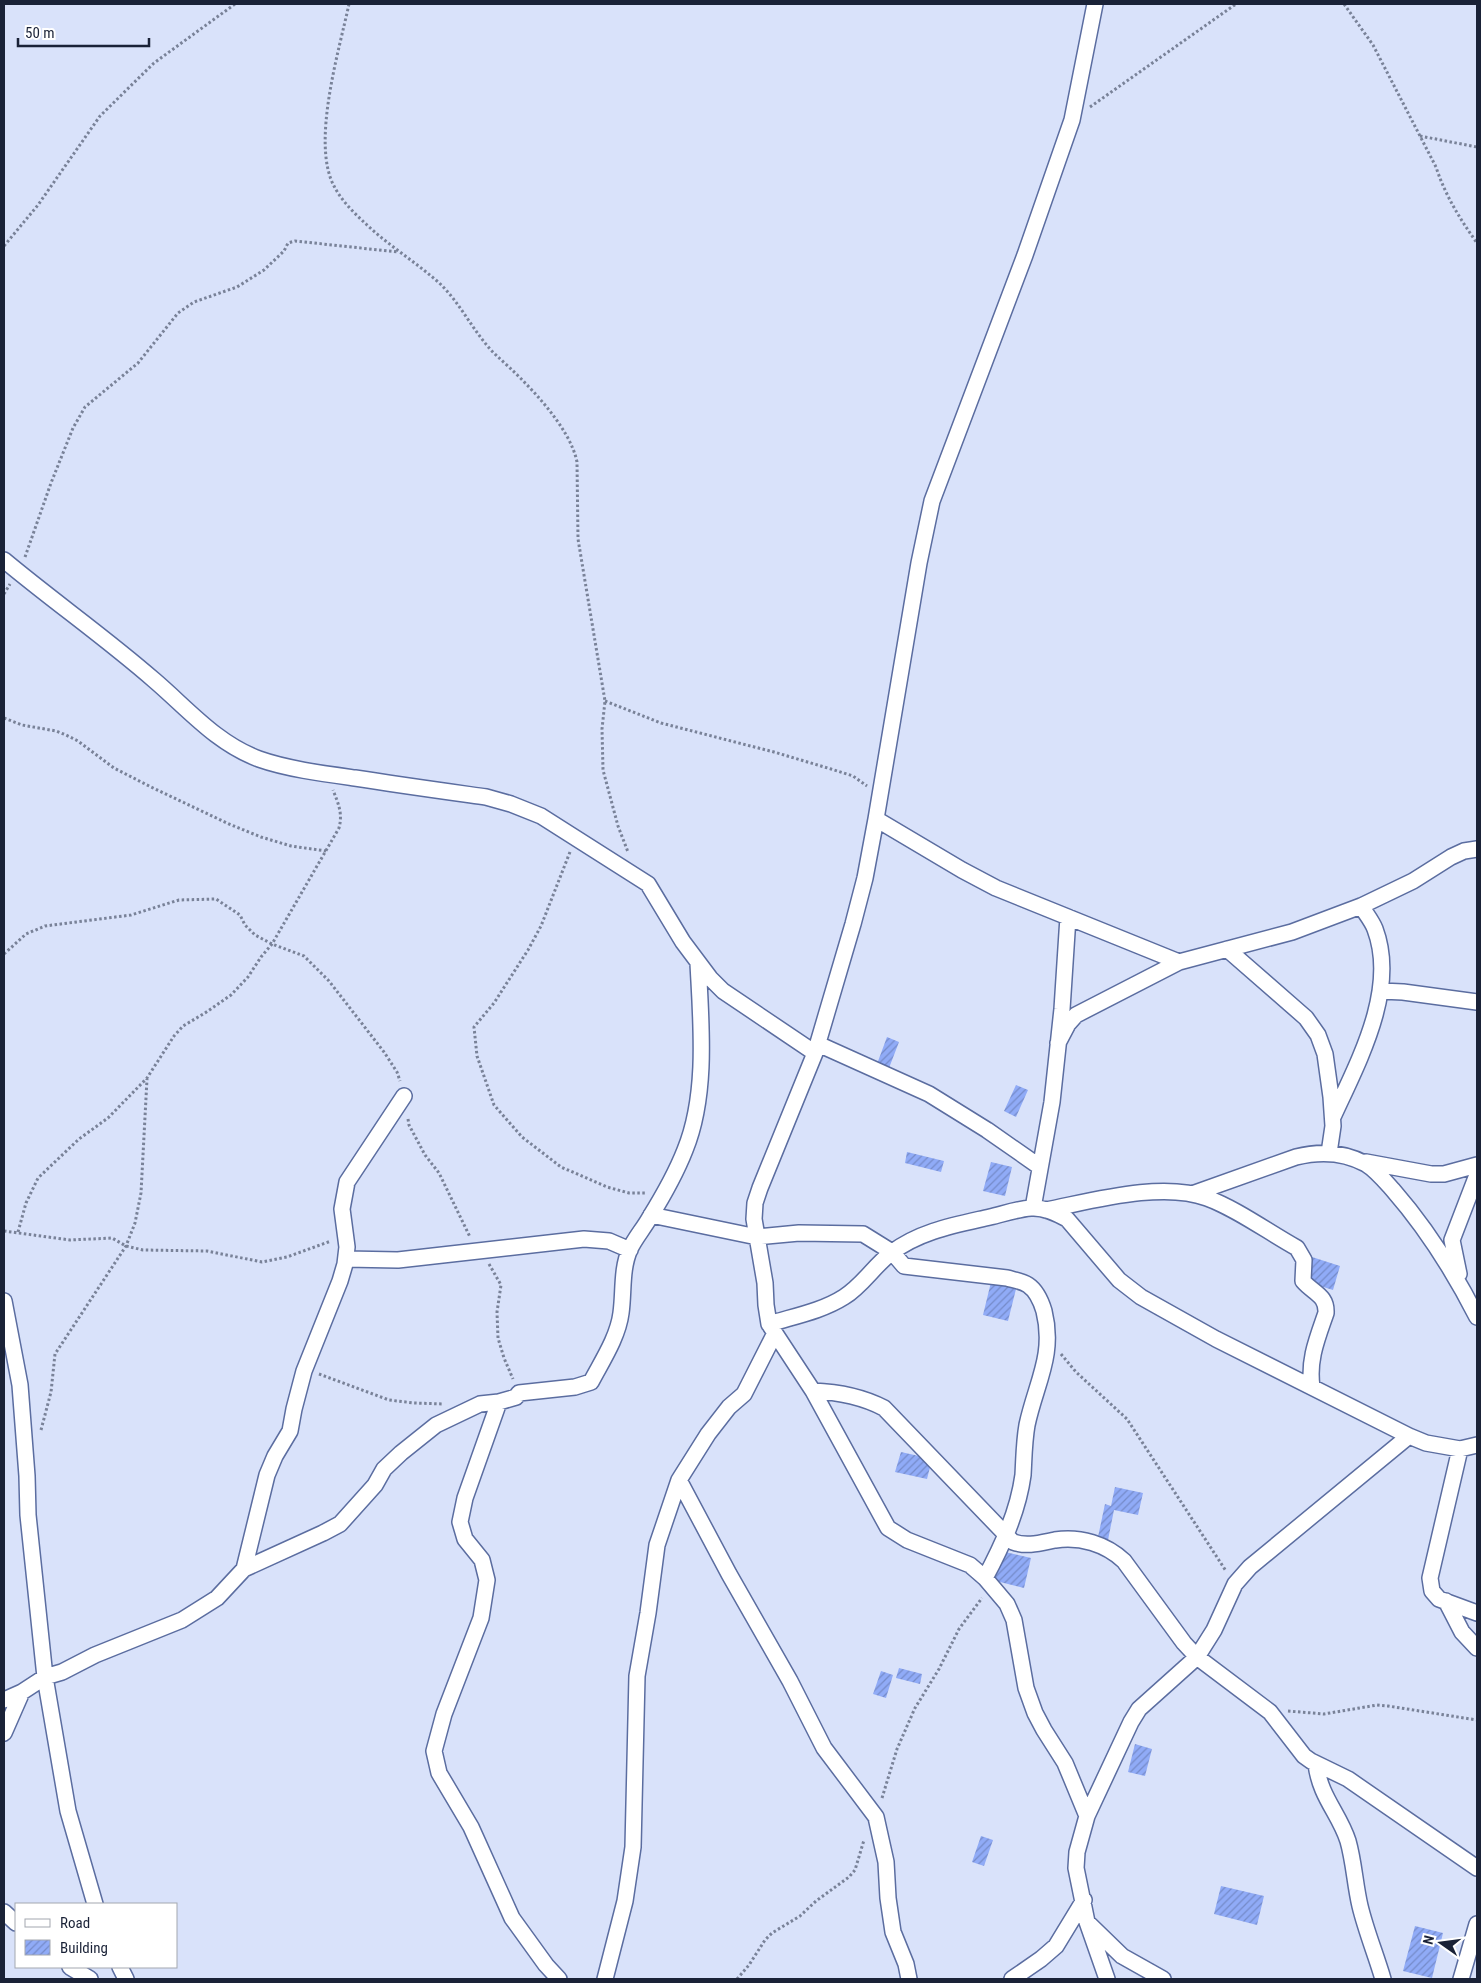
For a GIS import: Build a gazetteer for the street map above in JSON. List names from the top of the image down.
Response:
{
  "legend": ["Road", "Building"],
  "scale_bar": "50 m",
  "north": "left"
}
